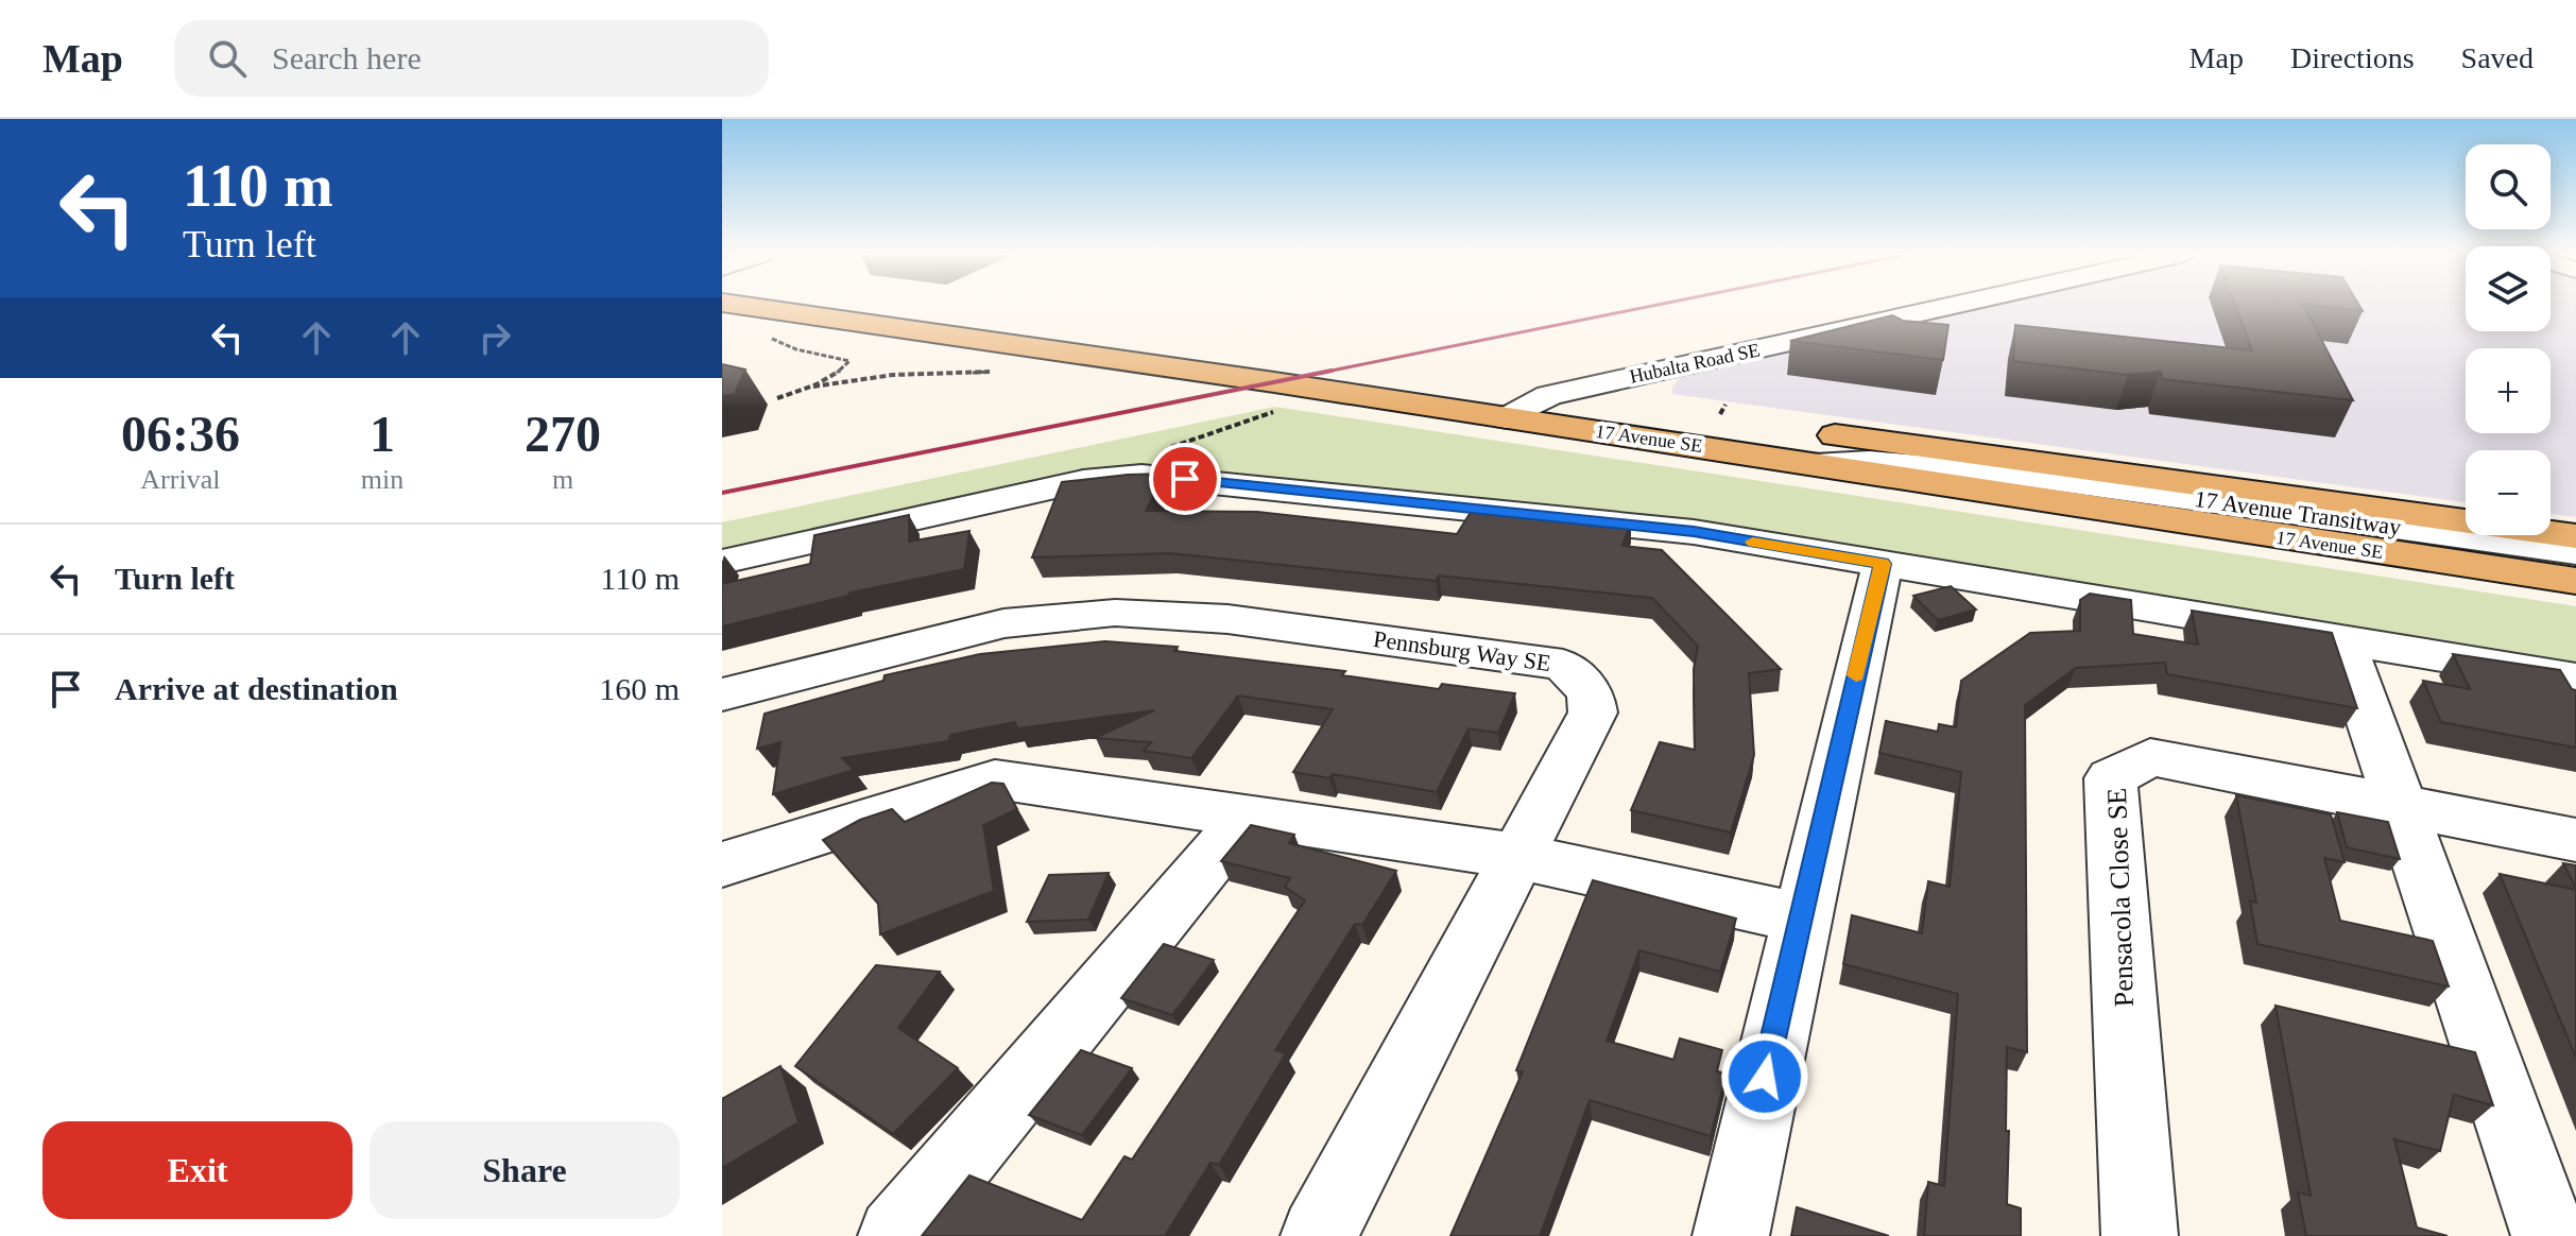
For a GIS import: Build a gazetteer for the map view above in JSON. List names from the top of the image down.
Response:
{
  "streets": {
    "main road": ["17 Avenue SE"],
    "street": [
      "Hubalta Road SE",
      "17 Avenue Transitway",
      "Pennsburg Way SE",
      "Pensacola Close SE"
    ]
  },
  "crossings": [
    ["Hubalta Road SE", "17 Avenue SE"],
    ["17 Avenue SE", "17 Avenue Transitway"]
  ],
  "page": {
    "header": "Map",
    "search": "Search here",
    "nav": ["Map", "Directions", "Saved"],
    "turn": ["110 m", "Turn left"],
    "map_buttons": ["+", "−"],
    "eta": [
      "06:36",
      "Arrival",
      "1",
      "min",
      "270",
      "m"
    ],
    "list": [
      {
        "name": "Turn left",
        "value": "110 m"
      },
      {
        "name": "Arrive at destination",
        "value": "160 m"
      }
    ],
    "buttons": ["Exit", "Share"]
  }
}
